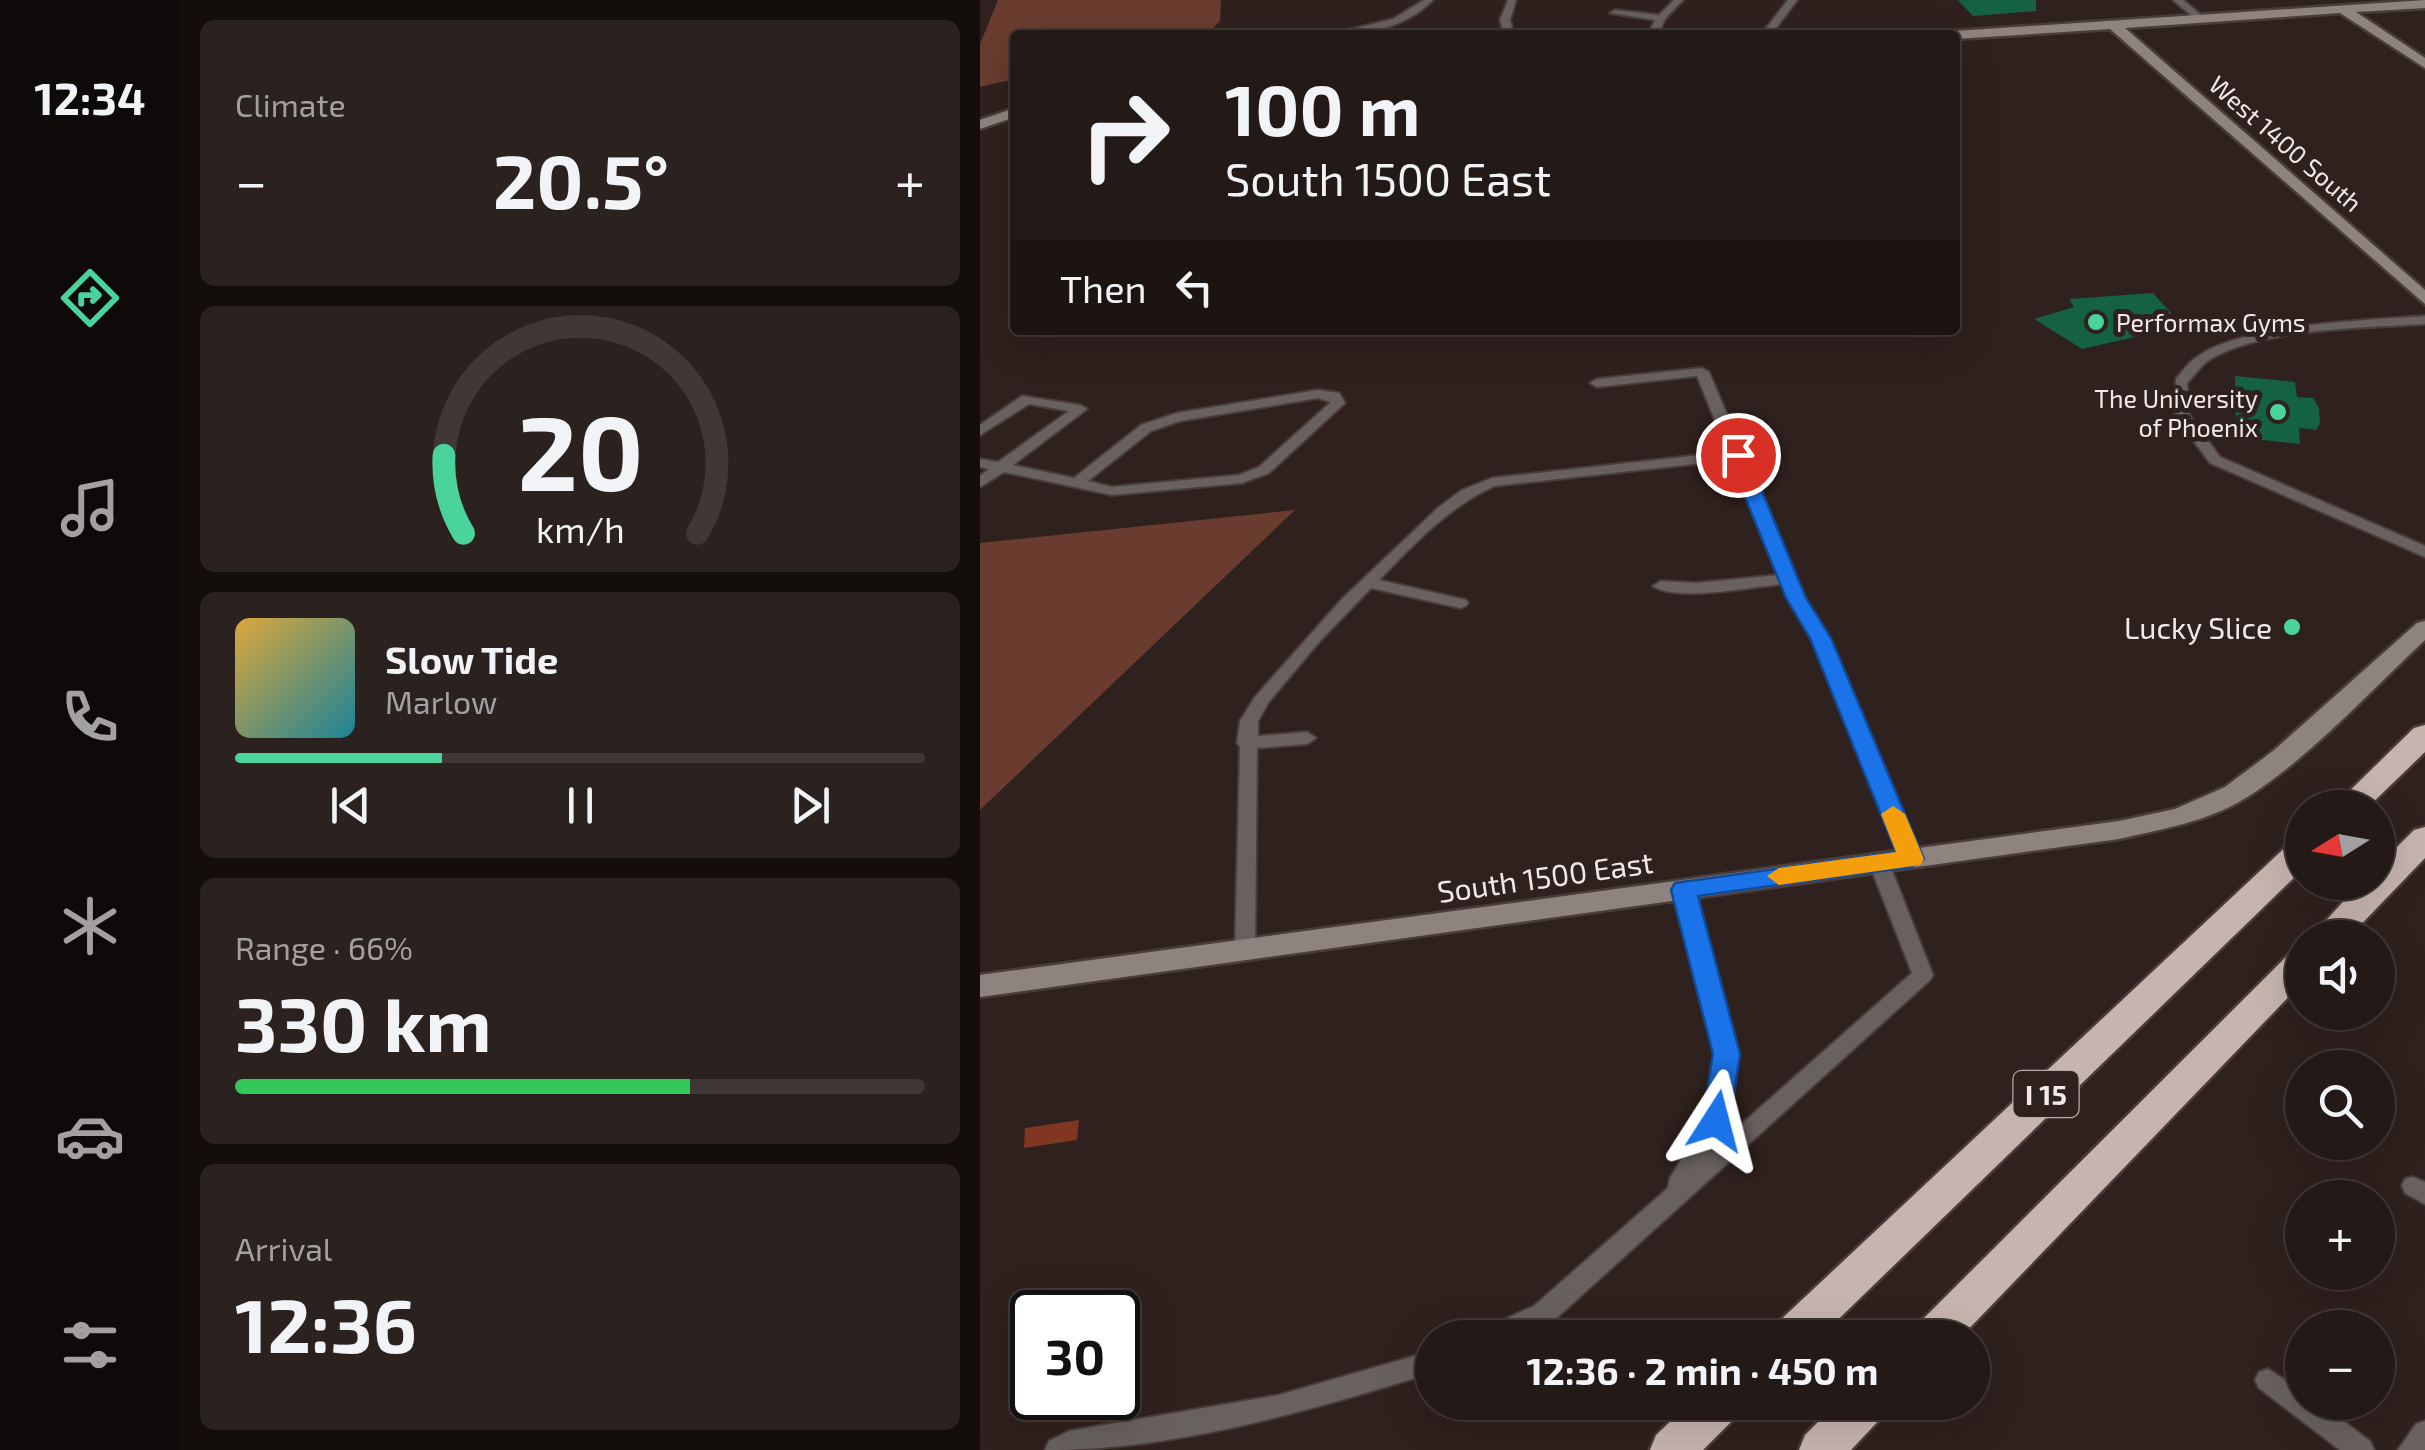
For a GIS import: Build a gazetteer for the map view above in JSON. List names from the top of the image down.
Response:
{
  "streets": {
    "highway": ["I 15"],
    "street": ["West 1400 South", "South 1500 East"]
  },
  "places": ["Performax Gyms", "The University of Phoenix", "Lucky Slice"],
  "north": "left",
  "page": {
    "tabs": "12:34",
    "tile": [
      "Climate",
      ["Range · 66%", "330 km"],
      ["Arrival", "12:36"]
    ],
    "turn": ["100 m", "South 1500 East"],
    "heat": ["−", "20.5°", "+"],
    "then": "Then",
    "song": ["Slow Tide", "Marlow"],
    "map_buttons": ["+", "−"],
    "limit": "30",
    "trip": "12:36 · 2 min · 450 m",
    "gauge": ["20", "km/h"]
  }
}
